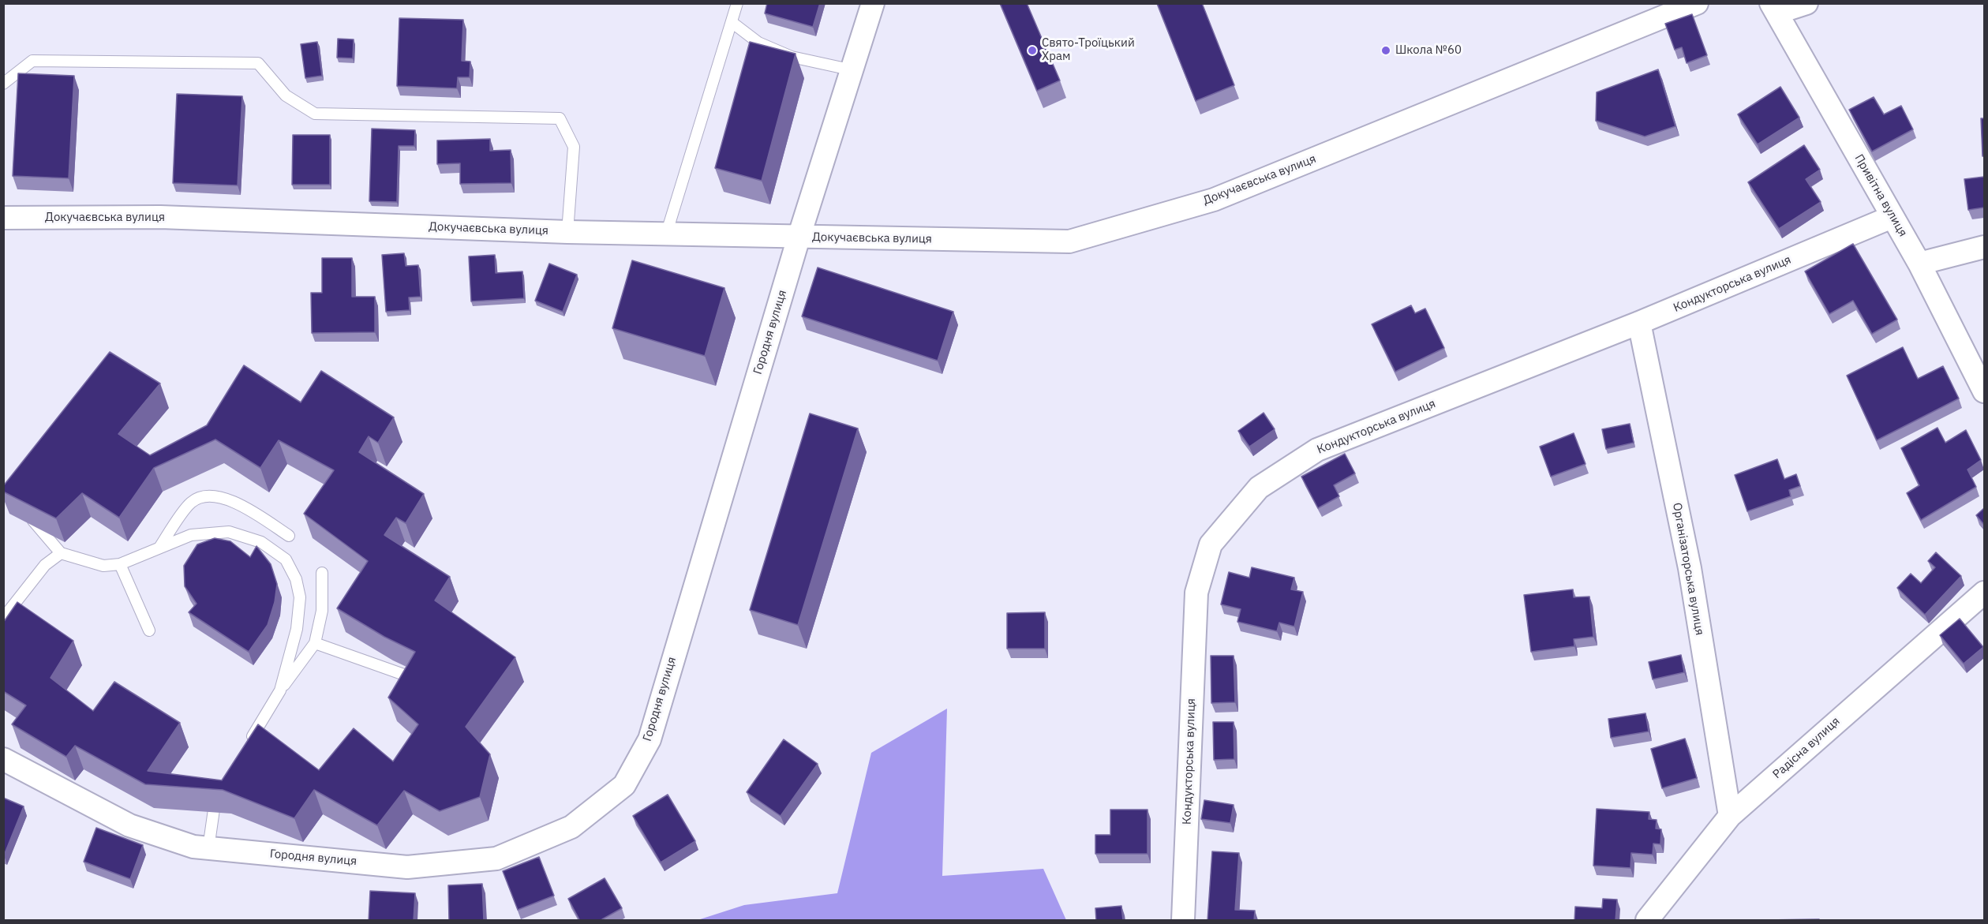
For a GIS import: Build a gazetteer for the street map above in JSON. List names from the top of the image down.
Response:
{
  "streets": {
    "street": [
      "Докучаєвська вулиця",
      "Привітна вулиця",
      "Кондукторська вулиця",
      "Городня вулиця",
      "Організаторська вулиця",
      "Радісна вулиця"
    ]
  },
  "crossings": [
    ["Докучаєвська вулиця", "Городня вулиця"],
    ["Привітна вулиця", "Кондукторська вулиця"],
    ["Кондукторська вулиця", "Організаторська вулиця"],
    ["Організаторська вулиця", "Радісна вулиця"]
  ],
  "places": ["Свято-Троїцький Храм", "Школа №60"]
}
